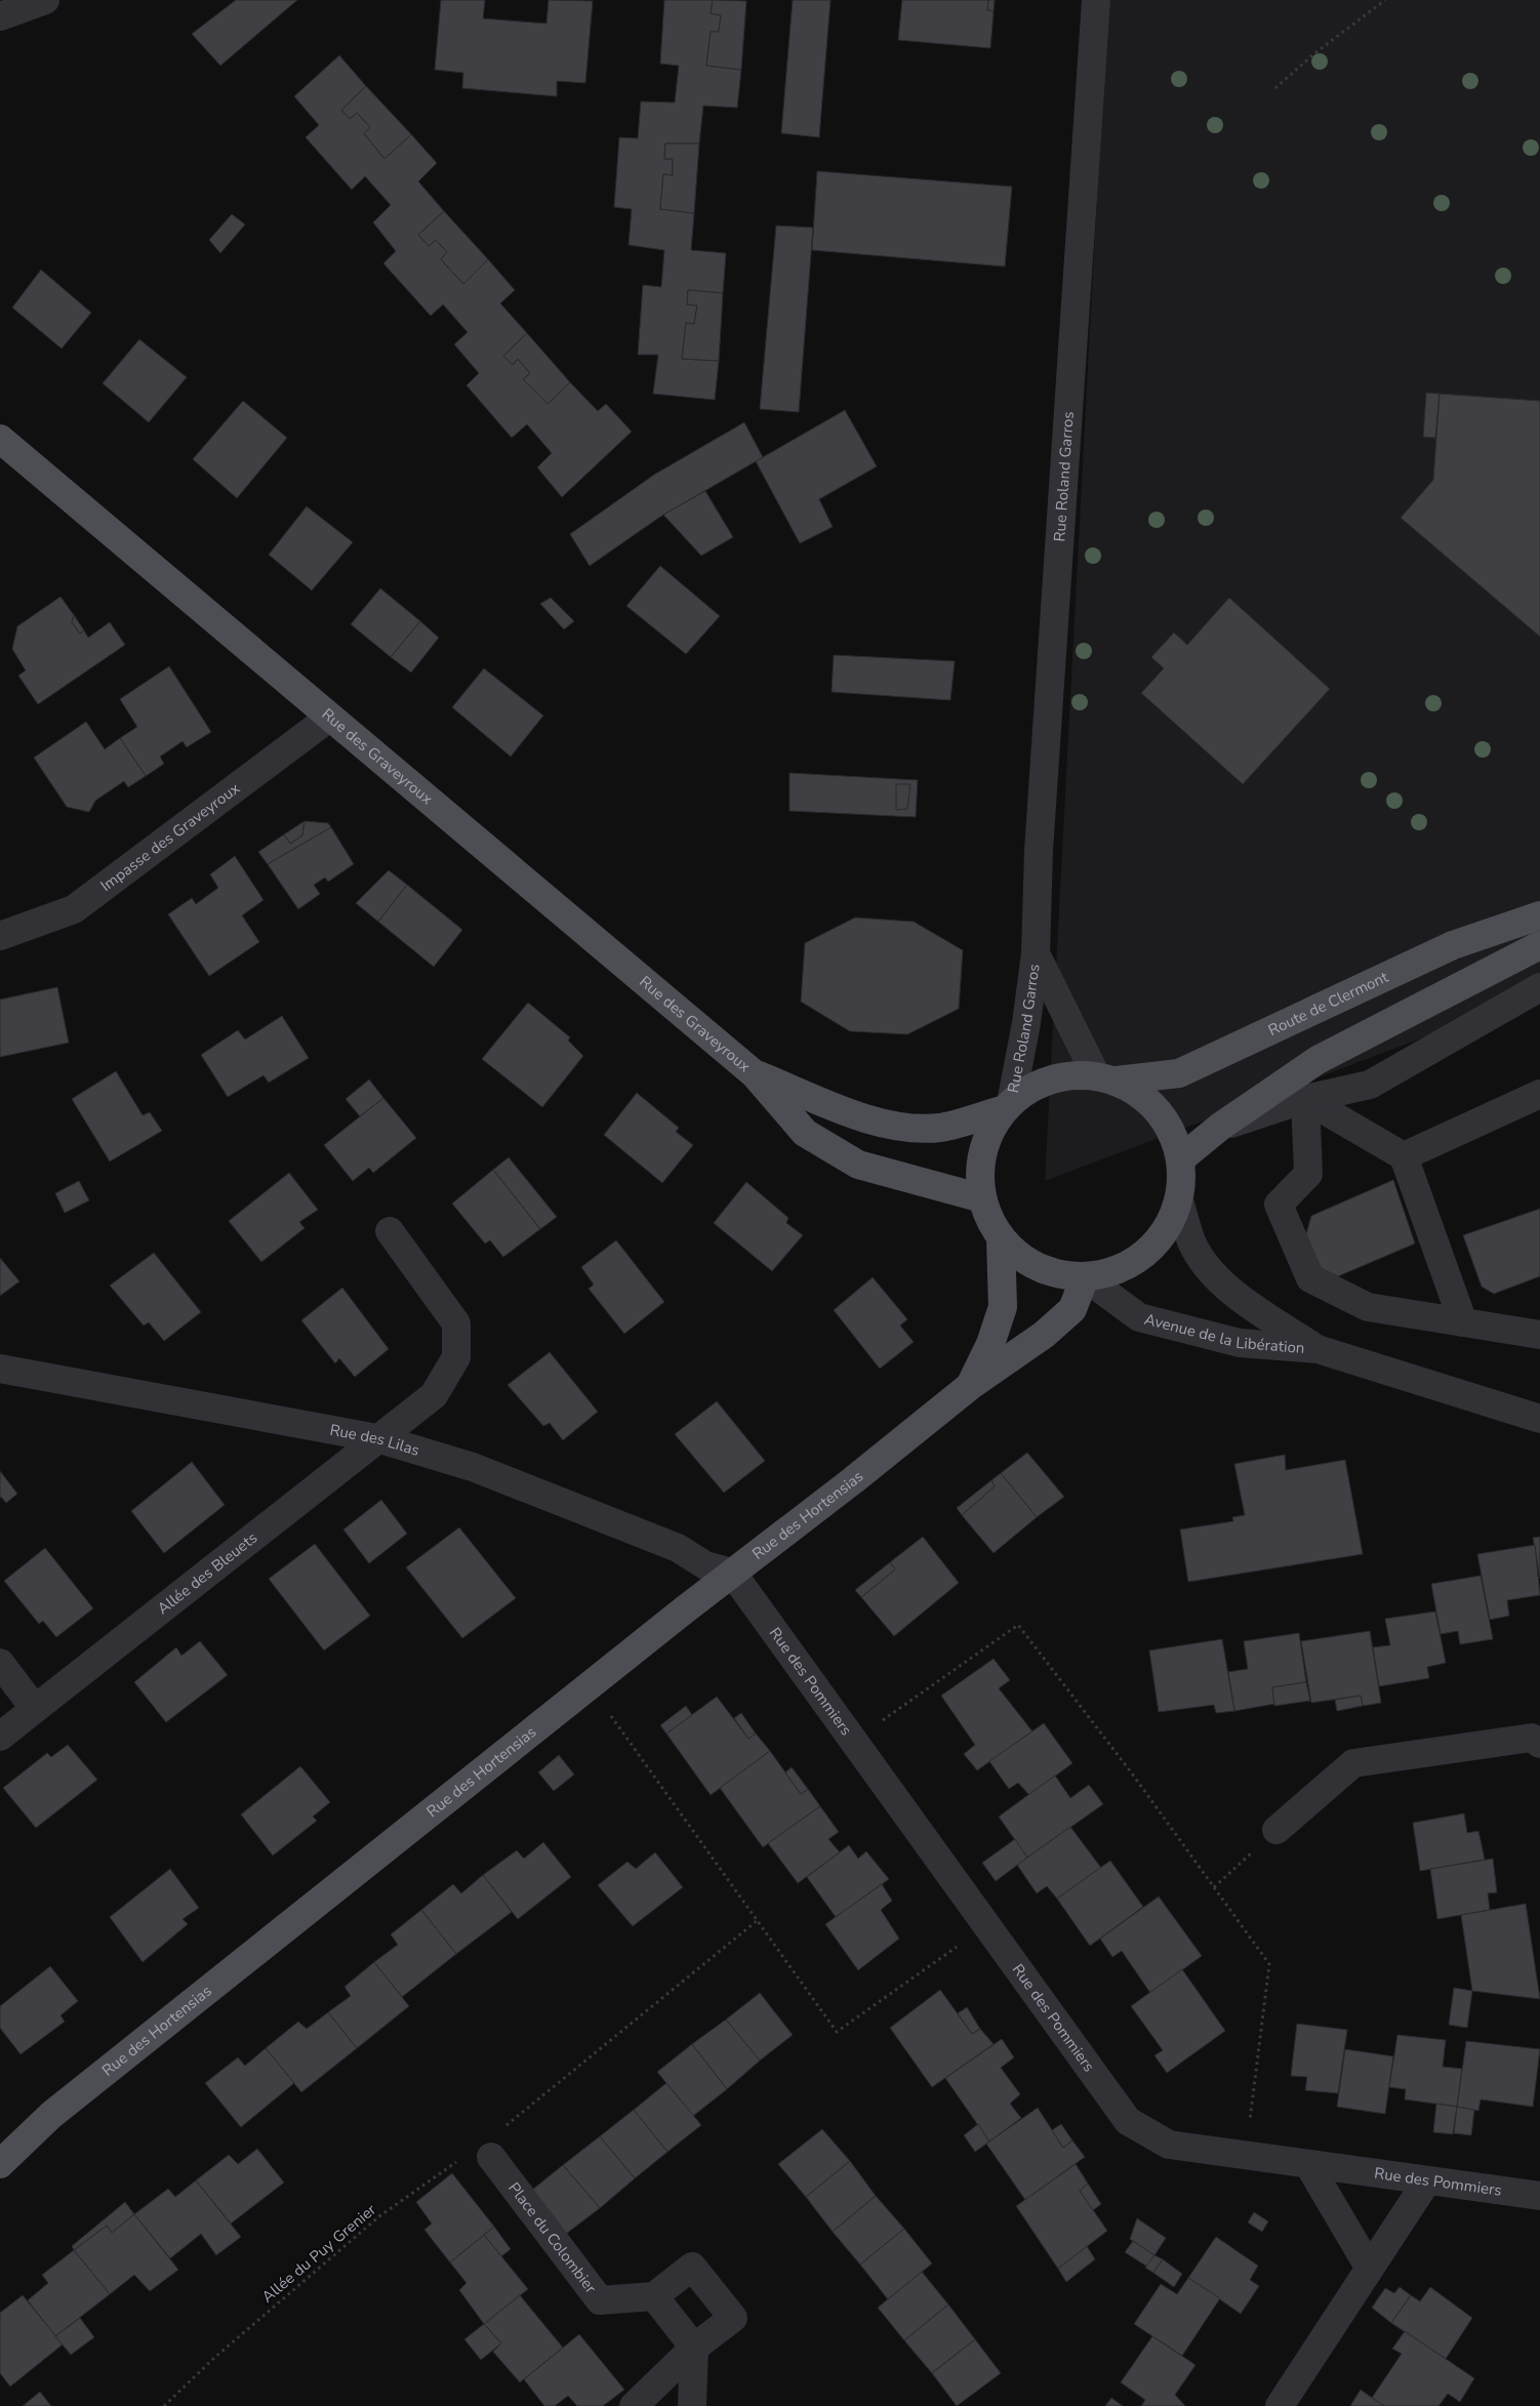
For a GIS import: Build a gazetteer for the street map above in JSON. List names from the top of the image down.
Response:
{
  "streets": {
    "main road": ["Rue des Graveyroux", "Route de Clermont", "Rue des Hortensias"],
    "street": [
      "Rue Roland Garros",
      "Impasse des Graveyroux",
      "Avenue de la Libération",
      "Rue des Lilas",
      "Allée des Bleuets",
      "Rue des Pommiers",
      "Place du Colombier"
    ],
    "path": ["Allée du Puy Grenier"]
  },
  "crossings": [
    ["Rue Roland Garros", "Rue des Graveyroux"],
    ["Rue Roland Garros", "Route de Clermont"],
    ["Rue des Graveyroux", "Impasse des Graveyroux"],
    ["Rue des Graveyroux", "Route de Clermont"],
    ["Avenue de la Libération", "Rue des Hortensias"],
    ["Rue des Lilas", "Rue des Hortensias"],
    ["Rue des Lilas", "Allée des Bleuets"],
    ["Rue des Lilas", "Rue des Pommiers"],
    ["Rue des Hortensias", "Rue des Pommiers"],
    ["Place du Colombier", "Allée du Puy Grenier"]
  ]
}
